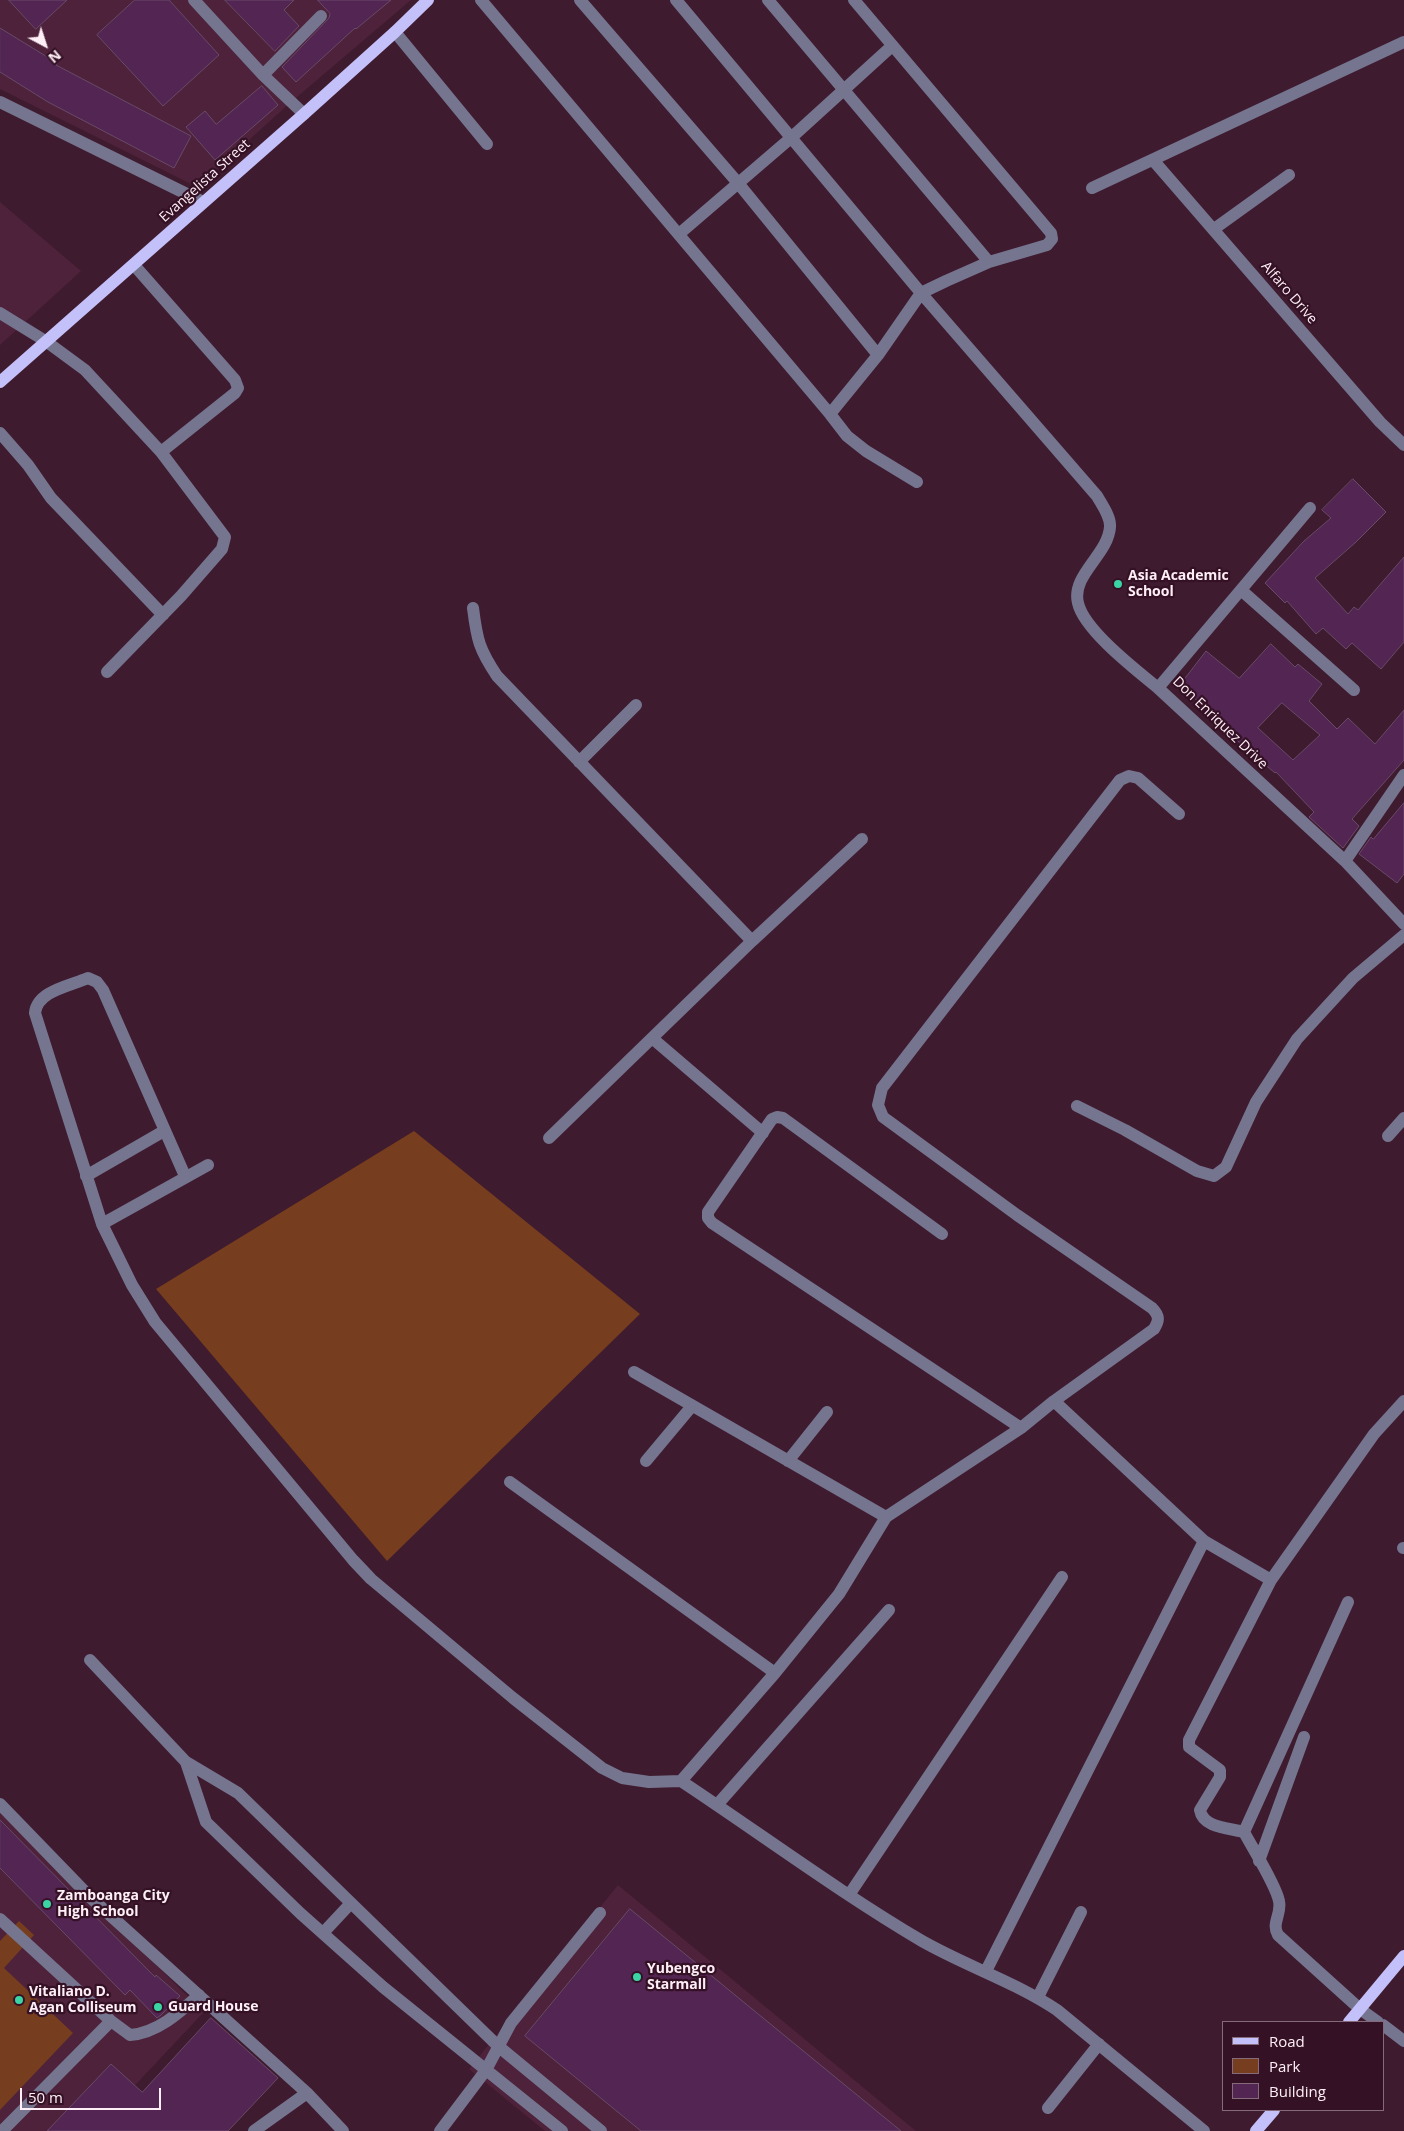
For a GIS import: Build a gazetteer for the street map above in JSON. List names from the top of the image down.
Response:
{
  "streets": {
    "main road": ["Evangelista Street"],
    "street": ["Alfaro Drive", "Don Enriquez Drive"]
  },
  "places": [
    "Asia Academic School",
    "Zamboanga City High School",
    "Yubengco Starmall",
    "Vitaliano D. Agan Colliseum",
    "Guard House"
  ],
  "legend": ["Road", "Park", "Building"],
  "scale_bar": "50 m",
  "north": "bottom right"
}
